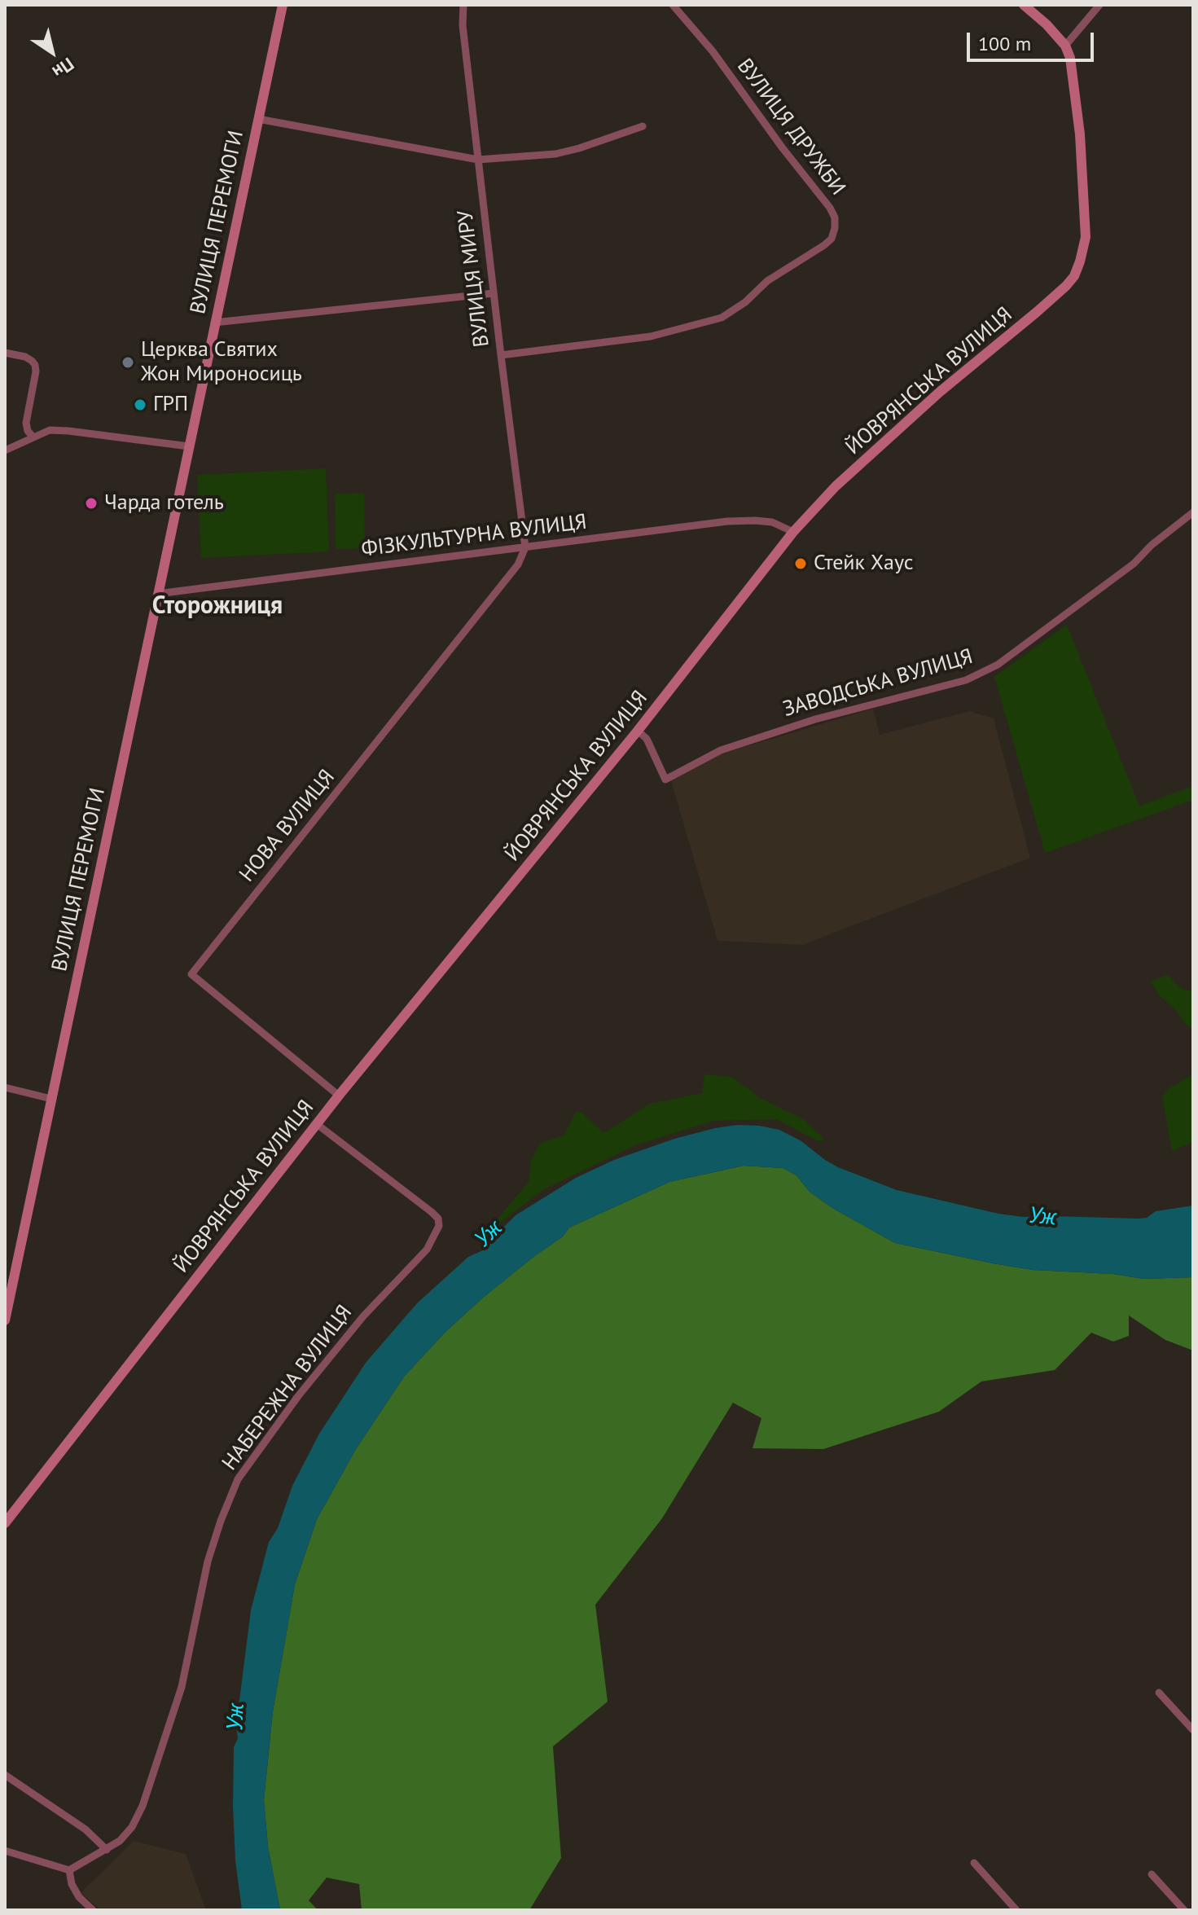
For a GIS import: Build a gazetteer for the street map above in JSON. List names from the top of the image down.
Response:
{
  "streets": {
    "street": [
      "ВУЛИЦЯ ДРУЖБИ",
      "ВУЛИЦЯ ПЕРЕМОГИ",
      "ВУЛИЦЯ МИРУ",
      "ЙОВРЯНСЬКА ВУЛИЦЯ",
      "ФІЗКУЛЬТУРНА ВУЛИЦЯ",
      "ЗАВОДСЬКА ВУЛИЦЯ",
      "НОВА ВУЛИЦЯ",
      "НАБЕРЕЖНА ВУЛИЦЯ"
    ]
  },
  "crossings": [
    ["ВУЛИЦЯ ДРУЖБИ", "ВУЛИЦЯ МИРУ"],
    ["ВУЛИЦЯ ПЕРЕМОГИ", "ФІЗКУЛЬТУРНА ВУЛИЦЯ"],
    ["ВУЛИЦЯ МИРУ", "ФІЗКУЛЬТУРНА ВУЛИЦЯ"],
    ["ВУЛИЦЯ МИРУ", "НОВА ВУЛИЦЯ"],
    ["ЙОВРЯНСЬКА ВУЛИЦЯ", "ФІЗКУЛЬТУРНА ВУЛИЦЯ"],
    ["ЙОВРЯНСЬКА ВУЛИЦЯ", "ЗАВОДСЬКА ВУЛИЦЯ"],
    ["ЙОВРЯНСЬКА ВУЛИЦЯ", "НОВА ВУЛИЦЯ"],
    ["ЙОВРЯНСЬКА ВУЛИЦЯ", "НАБЕРЕЖНА ВУЛИЦЯ"],
    ["ФІЗКУЛЬТУРНА ВУЛИЦЯ", "НОВА ВУЛИЦЯ"]
  ],
  "districts": ["Сторожниця"],
  "water": ["Уж"],
  "places": [
    "Церква Святих Жон Мироносиць",
    "ГРП",
    "Чарда готель",
    "Стейк Хаус"
  ],
  "scale_bar": "100 m",
  "north": "bottom right"
}
